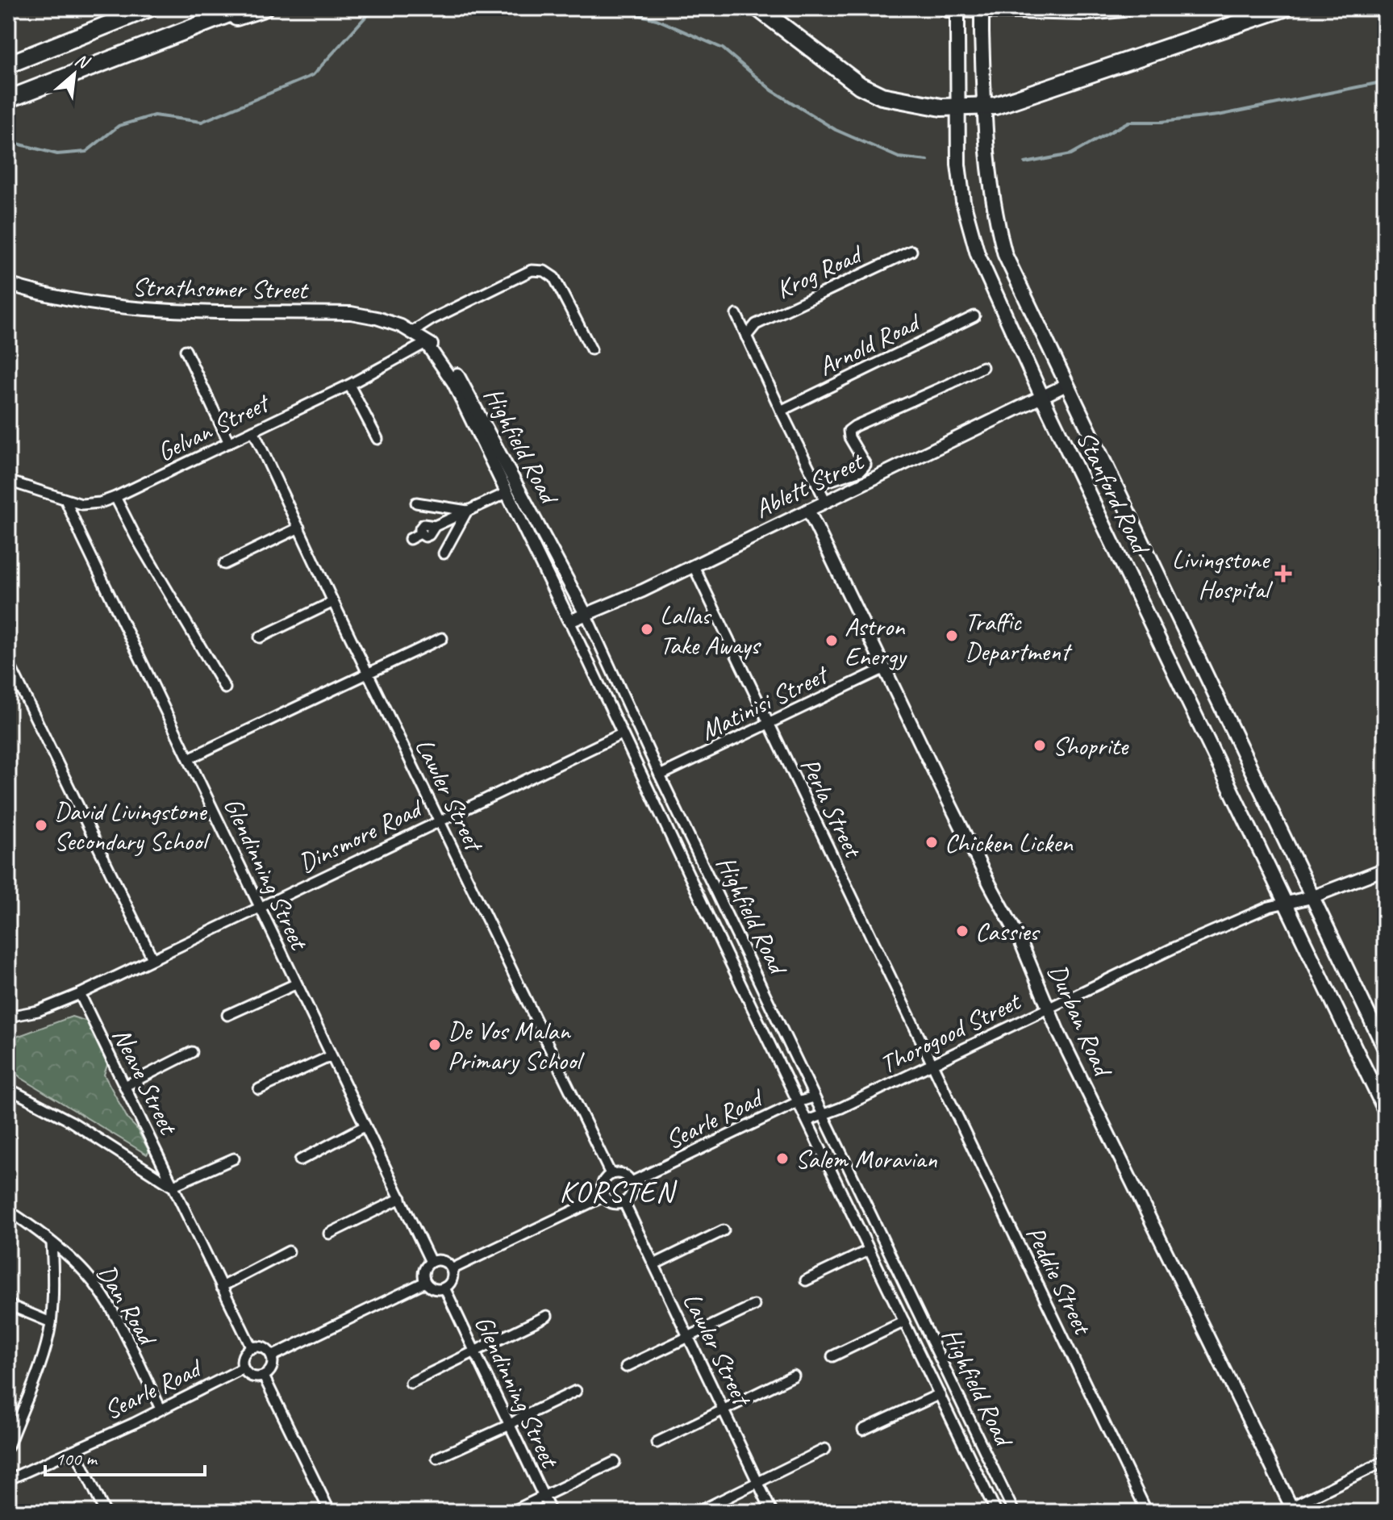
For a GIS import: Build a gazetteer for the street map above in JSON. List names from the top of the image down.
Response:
{
  "streets": {
    "main road": ["Stanford Road"],
    "street": [
      "Krog Road",
      "Strathsomer Street",
      "Arnold Road",
      "Gelvan Street",
      "Highfield Road",
      "Ablett Street",
      "Matinisi Street",
      "Lawler Street",
      "Perla Street",
      "Dinsmore Road",
      "Glendinning Street",
      "Durban Road",
      "Thorogood Street",
      "Neave Street",
      "Searle Road",
      "Peddie Street",
      "Dan Road"
    ]
  },
  "crossings": [
    ["Strathsomer Street", "Gelvan Street"],
    ["Strathsomer Street", "Highfield Road"],
    ["Gelvan Street", "Highfield Road"],
    ["Gelvan Street", "Lawler Street"],
    ["Gelvan Street", "Glendinning Street"],
    ["Highfield Road", "Ablett Street"],
    ["Highfield Road", "Matinisi Street"],
    ["Highfield Road", "Dinsmore Road"],
    ["Highfield Road", "Thorogood Street"],
    ["Highfield Road", "Searle Road"],
    ["Ablett Street", "Stanford Road"],
    ["Ablett Street", "Perla Street"],
    ["Ablett Street", "Durban Road"],
    ["Stanford Road", "Thorogood Street"],
    ["Matinisi Street", "Perla Street"],
    ["Matinisi Street", "Durban Road"],
    ["Lawler Street", "Dinsmore Road"],
    ["Lawler Street", "Searle Road"],
    ["Perla Street", "Thorogood Street"],
    ["Perla Street", "Peddie Street"],
    ["Dinsmore Road", "Glendinning Street"],
    ["Dinsmore Road", "Neave Street"],
    ["Durban Road", "Thorogood Street"],
    ["Thorogood Street", "Peddie Street"],
    ["Neave Street", "Searle Road"],
    ["Searle Road", "Dan Road"]
  ],
  "districts": ["KORSTEN"],
  "places": {
    "health": ["Livingstone Hospital"],
    "other": [
      "Lallas Take Aways",
      "Traffic Department",
      "Astron Energy",
      "Shoprite",
      "David Livingstone Secondary School",
      "Chicken Licken",
      "Cassies",
      "De Vos Malan Primary School",
      "Salem Moravian"
    ]
  },
  "scale_bar": "100 m",
  "north": "top right"
}
